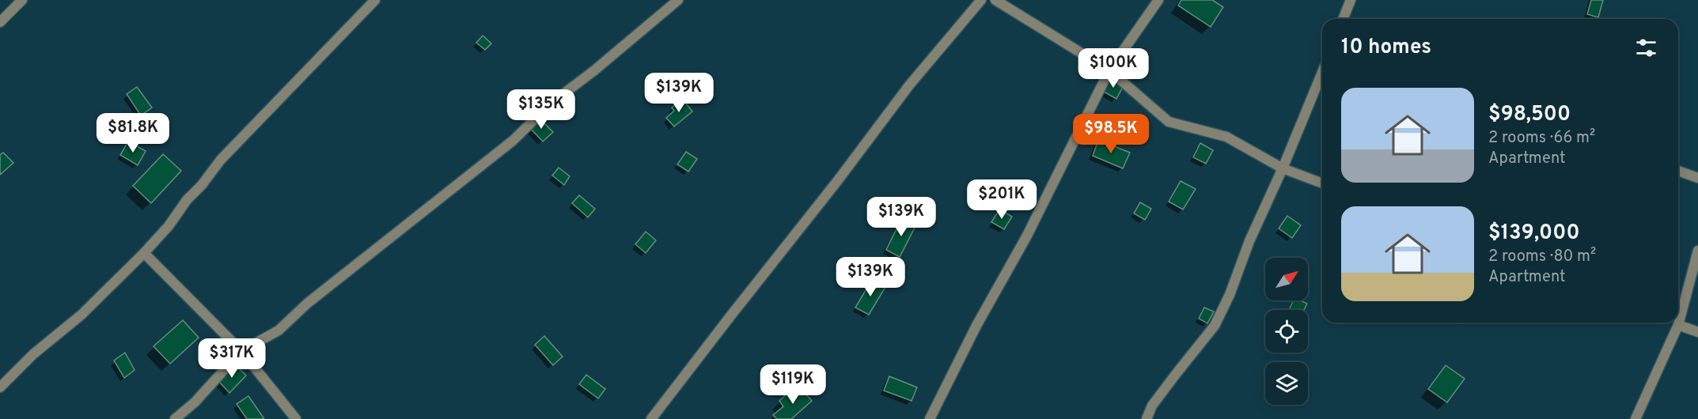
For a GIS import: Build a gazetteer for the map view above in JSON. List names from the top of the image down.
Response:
{
  "north": "top right",
  "page": {
    "heading": "10 homes",
    "price": [
      "$100K",
      "$139K",
      "$135K",
      "$81.8K",
      "$98.5K",
      "$201K",
      "$139K",
      "$139K",
      "$317K",
      "$119K"
    ],
    "list": [
      {
        "name": "$98,500",
        "note": "2 rooms · 66 m² · Apartment"
      },
      {
        "name": "$139,000",
        "note": "2 rooms · 80 m² · Apartment"
      }
    ]
  }
}
